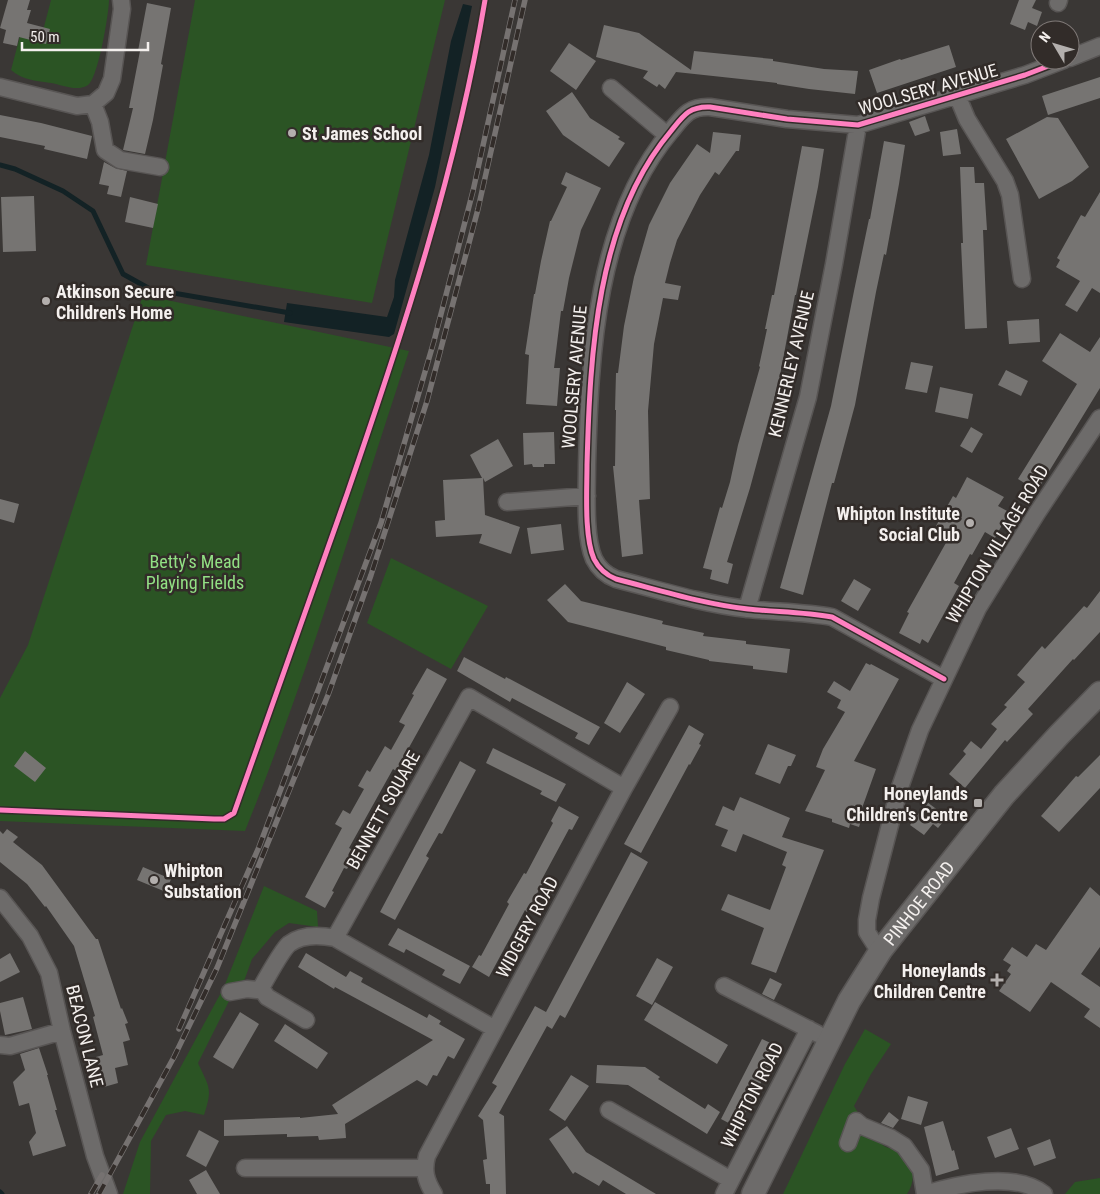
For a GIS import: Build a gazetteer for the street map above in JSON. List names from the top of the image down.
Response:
{
  "streets": {
    "main road": ["PINHOE ROAD"],
    "street": [
      "WOOLSERY AVENUE",
      "KENNERLEY AVENUE",
      "WHIPTON VILLAGE ROAD",
      "BENNETT SQUARE",
      "WIDGERY ROAD",
      "BEACON LANE",
      "WHIPTON ROAD"
    ]
  },
  "crossings": [
    ["WOOLSERY AVENUE", "KENNERLEY AVENUE"],
    ["WOOLSERY AVENUE", "WHIPTON VILLAGE ROAD"],
    ["WHIPTON VILLAGE ROAD", "PINHOE ROAD"],
    ["BENNETT SQUARE", "WIDGERY ROAD"]
  ],
  "parks": ["Betty's Mead Playing Fields"],
  "places": {
    "other": [
      "St James School",
      "Atkinson Secure Children's Home",
      "Whipton Institute Social Club",
      "Whipton Substation"
    ],
    "transit": ["Honeylands Children's Centre"],
    "health": ["Honeylands Children Centre"]
  },
  "scale_bar": "50 m",
  "north": "top left"
}
